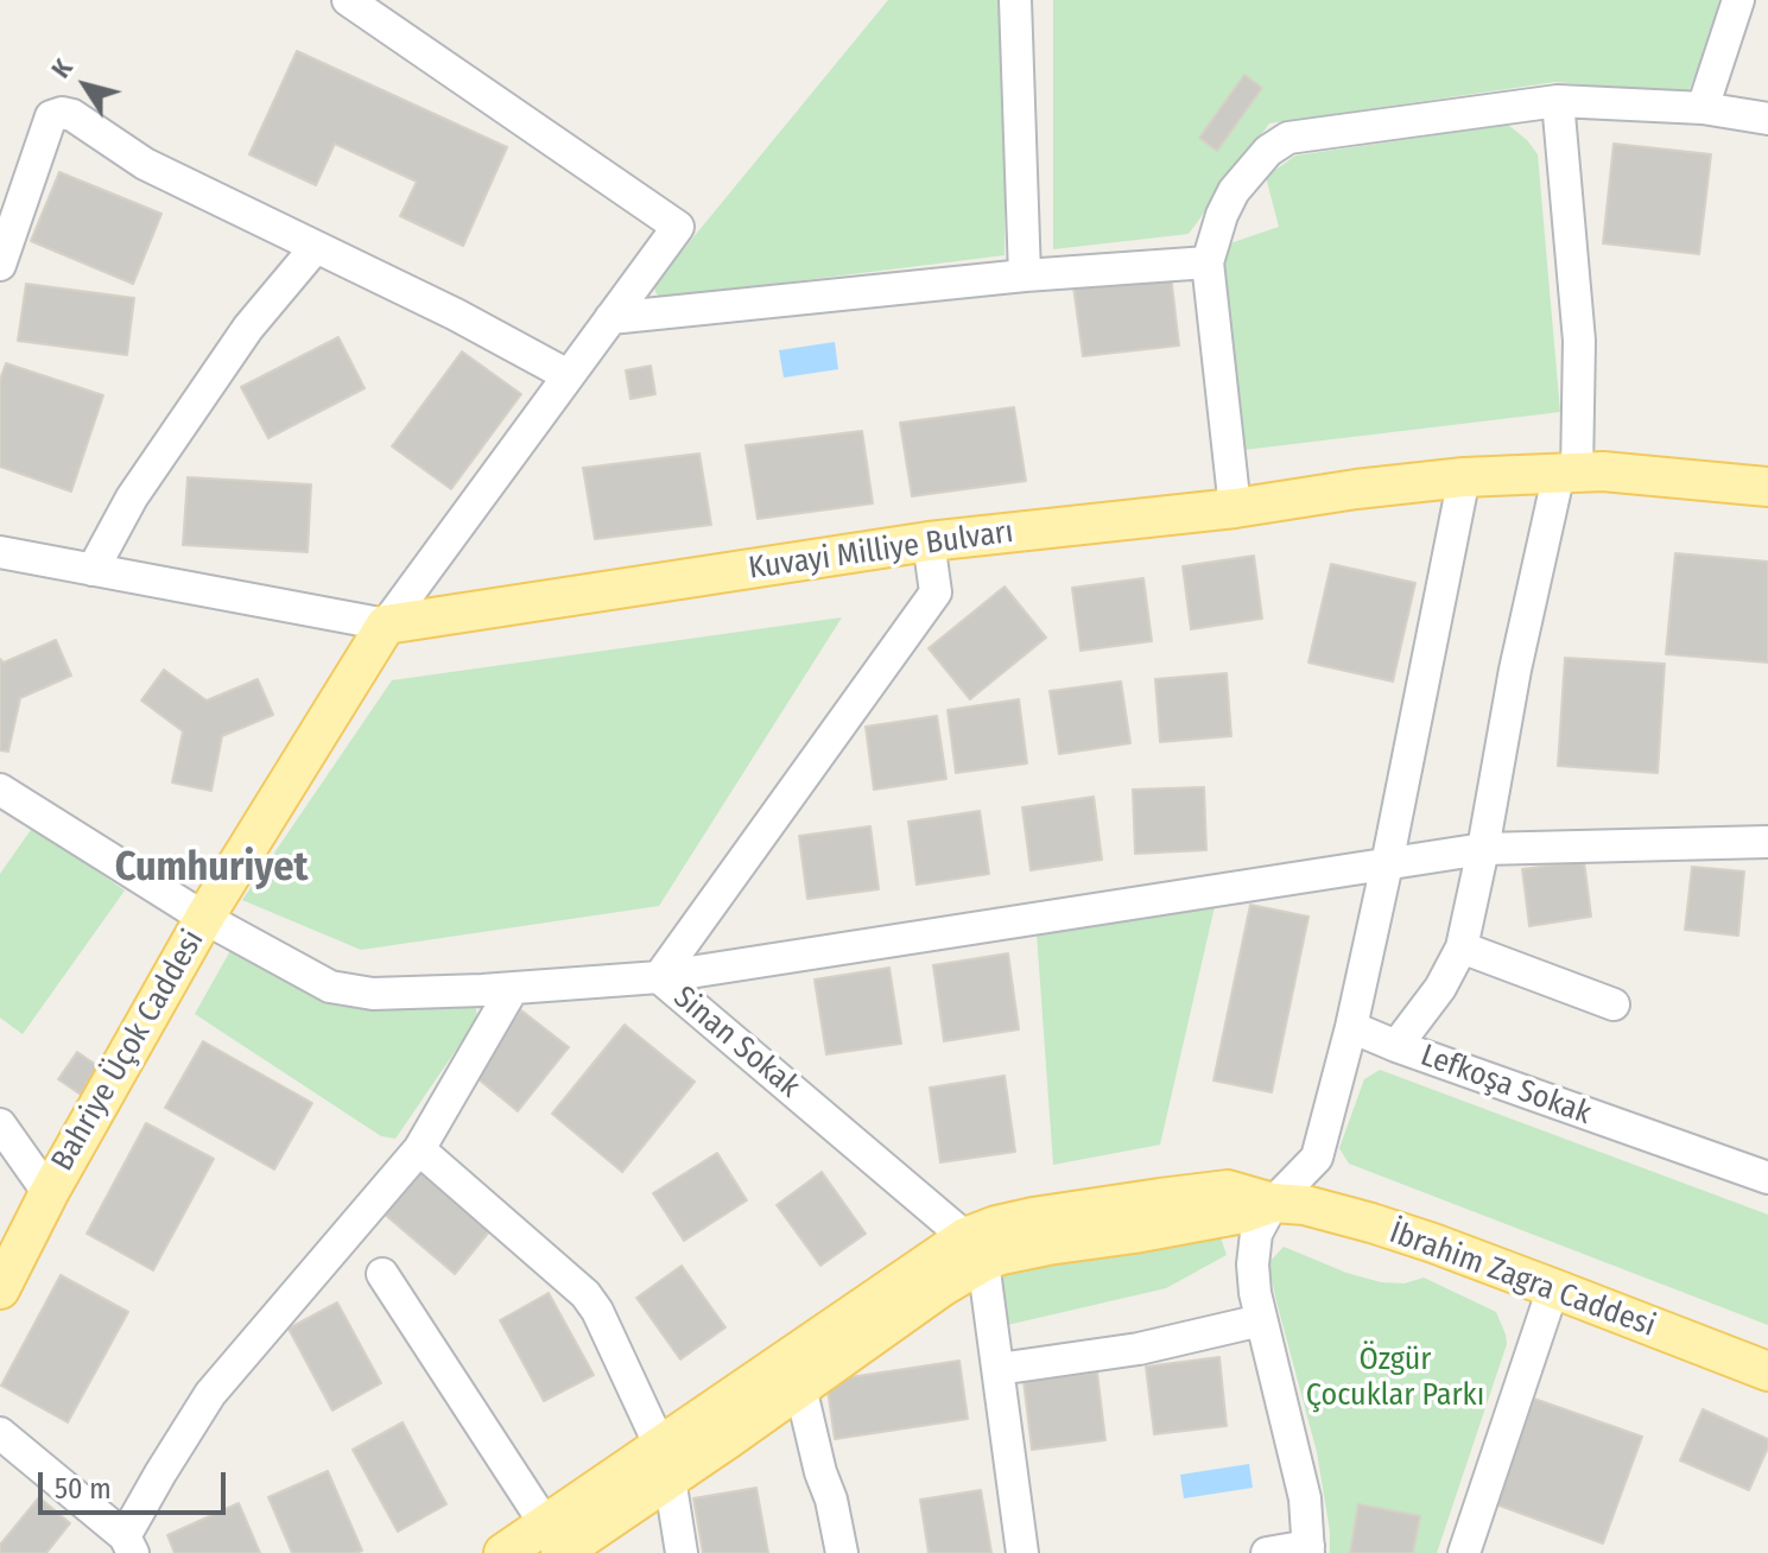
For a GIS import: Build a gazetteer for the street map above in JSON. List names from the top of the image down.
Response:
{
  "streets": {
    "main road": ["Kuvayi Milliye Bulvarı", "Bahriye Üçok Caddesi", "İbrahim Zagra Caddesi"],
    "street": ["Sinan Sokak", "Lefkoşa Sokak"]
  },
  "crossings": [
    ["Kuvayi Milliye Bulvarı", "Sinan Sokak"],
    ["Kuvayi Milliye Bulvarı", "Bahriye Üçok Caddesi"],
    ["Kuvayi Milliye Bulvarı", "Lefkoşa Sokak"],
    ["Sinan Sokak", "İbrahim Zagra Caddesi"]
  ],
  "districts": ["Cumhuriyet"],
  "parks": ["Özgür Çocuklar Parkı"],
  "scale_bar": "50 m",
  "north": "top left"
}
